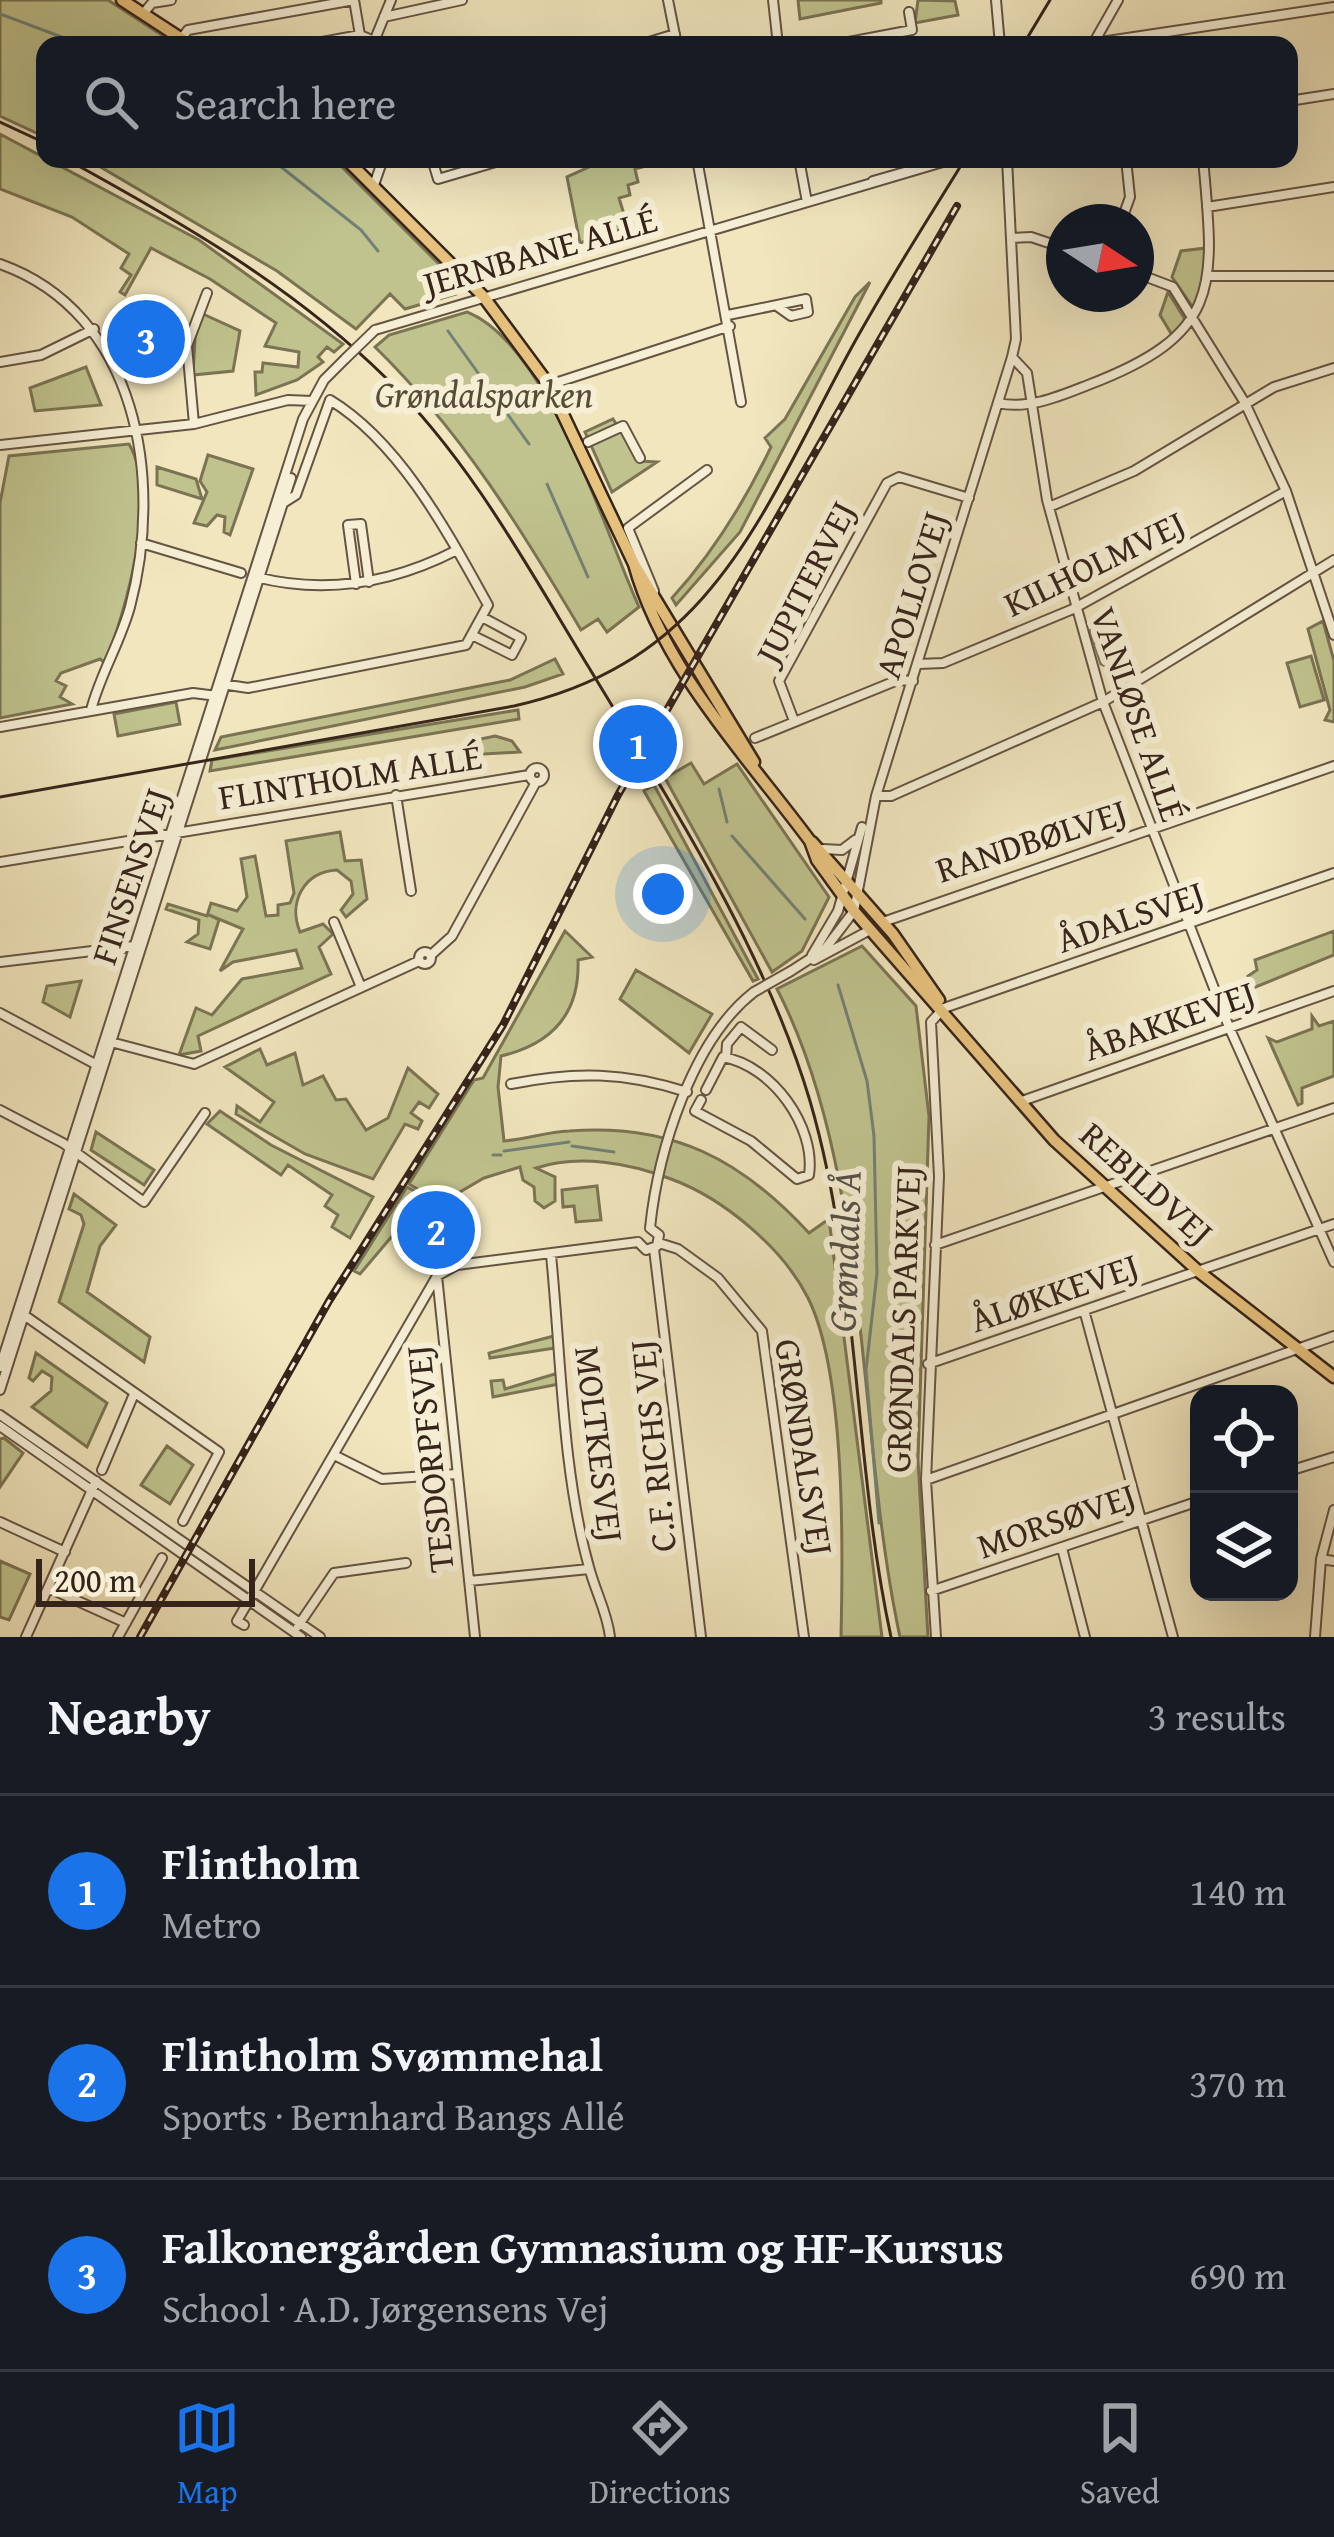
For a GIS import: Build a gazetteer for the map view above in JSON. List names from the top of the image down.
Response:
{
  "streets": {
    "main road": ["REBILDVEJ"],
    "street": [
      "JERNBANE ALLÉ",
      "KILHOLMVEJ",
      "JUPITERVEJ",
      "APOLLOVEJ",
      "VANLØSE ALLÉ",
      "FLINTHOLM ALLÉ",
      "RANDBØLVEJ",
      "FINSENSVEJ",
      "ÅDALSVEJ",
      "ÅBAKKEVEJ",
      "ÅLØKKEVEJ",
      "GRØNDALS PARKVEJ",
      "MOLTKESVEJ",
      "C.F. RICHS VEJ",
      "GRØNDALSVEJ",
      "TESDORPFSVEJ",
      "MORSØVEJ"
    ]
  },
  "crossings": [
    ["JERNBANE ALLÉ", "FINSENSVEJ"],
    ["KILHOLMVEJ", "APOLLOVEJ"],
    ["KILHOLMVEJ", "VANLØSE ALLÉ"],
    ["JUPITERVEJ", "APOLLOVEJ"],
    ["APOLLOVEJ", "VANLØSE ALLÉ"],
    ["VANLØSE ALLÉ", "RANDBØLVEJ"],
    ["VANLØSE ALLÉ", "ÅDALSVEJ"],
    ["VANLØSE ALLÉ", "ÅBAKKEVEJ"],
    ["VANLØSE ALLÉ", "ÅLØKKEVEJ"],
    ["FLINTHOLM ALLÉ", "FINSENSVEJ"],
    ["ÅDALSVEJ", "REBILDVEJ"],
    ["ÅDALSVEJ", "GRØNDALS PARKVEJ"],
    ["ÅBAKKEVEJ", "REBILDVEJ"],
    ["REBILDVEJ", "ÅLØKKEVEJ"],
    ["REBILDVEJ", "GRØNDALS PARKVEJ"],
    ["ÅLØKKEVEJ", "GRØNDALS PARKVEJ"],
    ["GRØNDALS PARKVEJ", "MORSØVEJ"],
    ["C.F. RICHS VEJ", "GRØNDALSVEJ"]
  ],
  "water": ["Grøndals Å"],
  "parks": ["Grøndalsparken"],
  "scale_bar": "200 m",
  "north": "right",
  "page": {
    "search": "Search here",
    "pins": ["3", "1", "2"],
    "scale": "200 m",
    "heading": ["Nearby", "3 results"],
    "list": [
      {
        "mark": "1",
        "name": "Flintholm",
        "note": "Metro",
        "value": "140 m"
      },
      {
        "mark": "2",
        "name": "Flintholm Svømmehal",
        "note": "Sports · Bernhard Bangs Allé",
        "value": "370 m"
      },
      {
        "mark": "3",
        "name": "Falkonergården Gymnasium og HF-Kursus",
        "note": "School · A.D. Jørgensens Vej",
        "value": "690 m"
      }
    ],
    "nav": ["Map", "Directions", "Saved"]
  }
}
